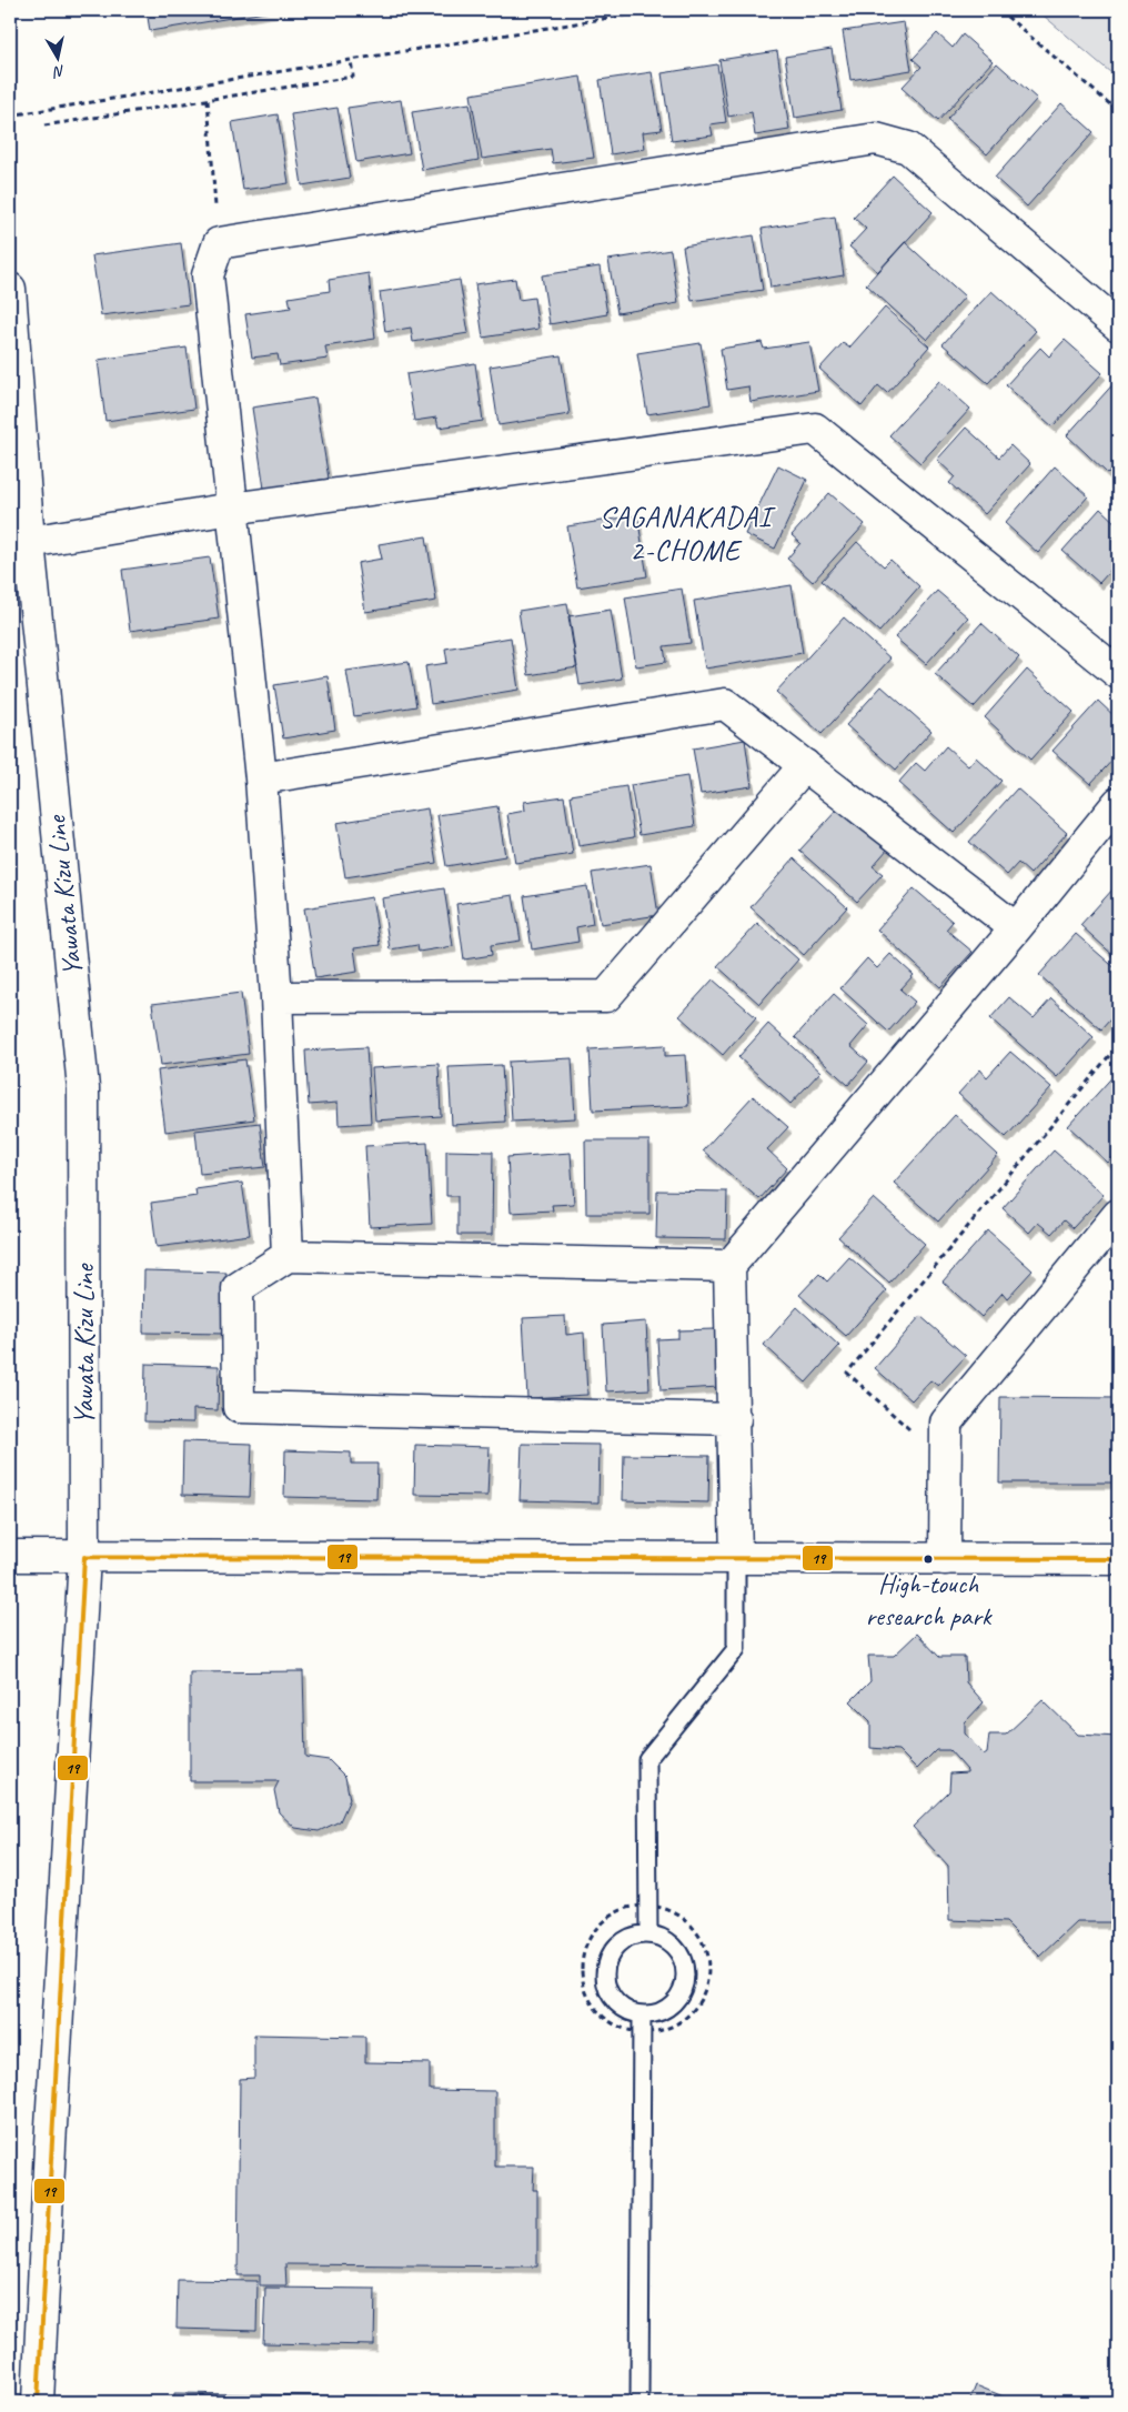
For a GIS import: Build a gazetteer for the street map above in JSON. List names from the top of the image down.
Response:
{
  "streets": {
    "street": ["Yawata Kizu Line"]
  },
  "districts": ["SAGANAKADAI 2-CHOME"],
  "places": ["High-touch research park"],
  "lines": ["transit line 19"],
  "north": "bottom"
}
